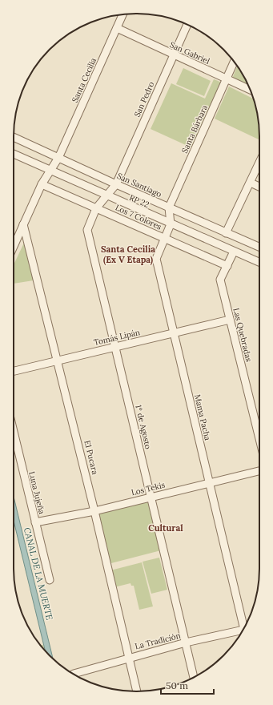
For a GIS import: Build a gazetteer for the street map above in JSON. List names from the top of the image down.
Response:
{
  "streets": {
    "street": [
      "San Gabriel",
      "Santa Cecilia",
      "San Pedro",
      "Santa Bárbara",
      "San Santiago",
      "RP 22",
      "Los 7 Colores",
      "Las Quebradas",
      "Tomás Lipán",
      "Mama Pacha",
      "1º de Agosto",
      "El Pucara",
      "Los Tekis",
      "Luna Jujeña",
      "La Tradición"
    ]
  },
  "crossings": [
    ["San Gabriel", "Santa Cecilia"],
    ["San Gabriel", "San Pedro"],
    ["San Gabriel", "Santa Bárbara"],
    ["Santa Cecilia", "San Santiago"],
    ["San Pedro", "San Santiago"],
    ["San Pedro", "1º de Agosto"],
    ["Santa Bárbara", "San Santiago"],
    ["Santa Bárbara", "Mama Pacha"],
    ["San Santiago", "Mama Pacha"],
    ["San Santiago", "1º de Agosto"],
    ["RP 22", "Las Quebradas"],
    ["RP 22", "Mama Pacha"],
    ["RP 22", "1º de Agosto"],
    ["Los 7 Colores", "Las Quebradas"],
    ["Los 7 Colores", "Mama Pacha"],
    ["Los 7 Colores", "1º de Agosto"],
    ["Las Quebradas", "Tomás Lipán"],
    ["Tomás Lipán", "Mama Pacha"],
    ["Tomás Lipán", "1º de Agosto"],
    ["Tomás Lipán", "El Pucara"],
    ["Mama Pacha", "Los Tekis"],
    ["1º de Agosto", "Los Tekis"],
    ["1º de Agosto", "La Tradición"],
    ["El Pucara", "Los Tekis"],
    ["El Pucara", "La Tradición"],
    ["Los Tekis", "Luna Jujeña"]
  ],
  "districts": ["Santa Cecilia (Ex V Etapa)", "Cultural"],
  "water": ["CANAL DE LA MUERTE"],
  "scale_bar": "50 m"
}
